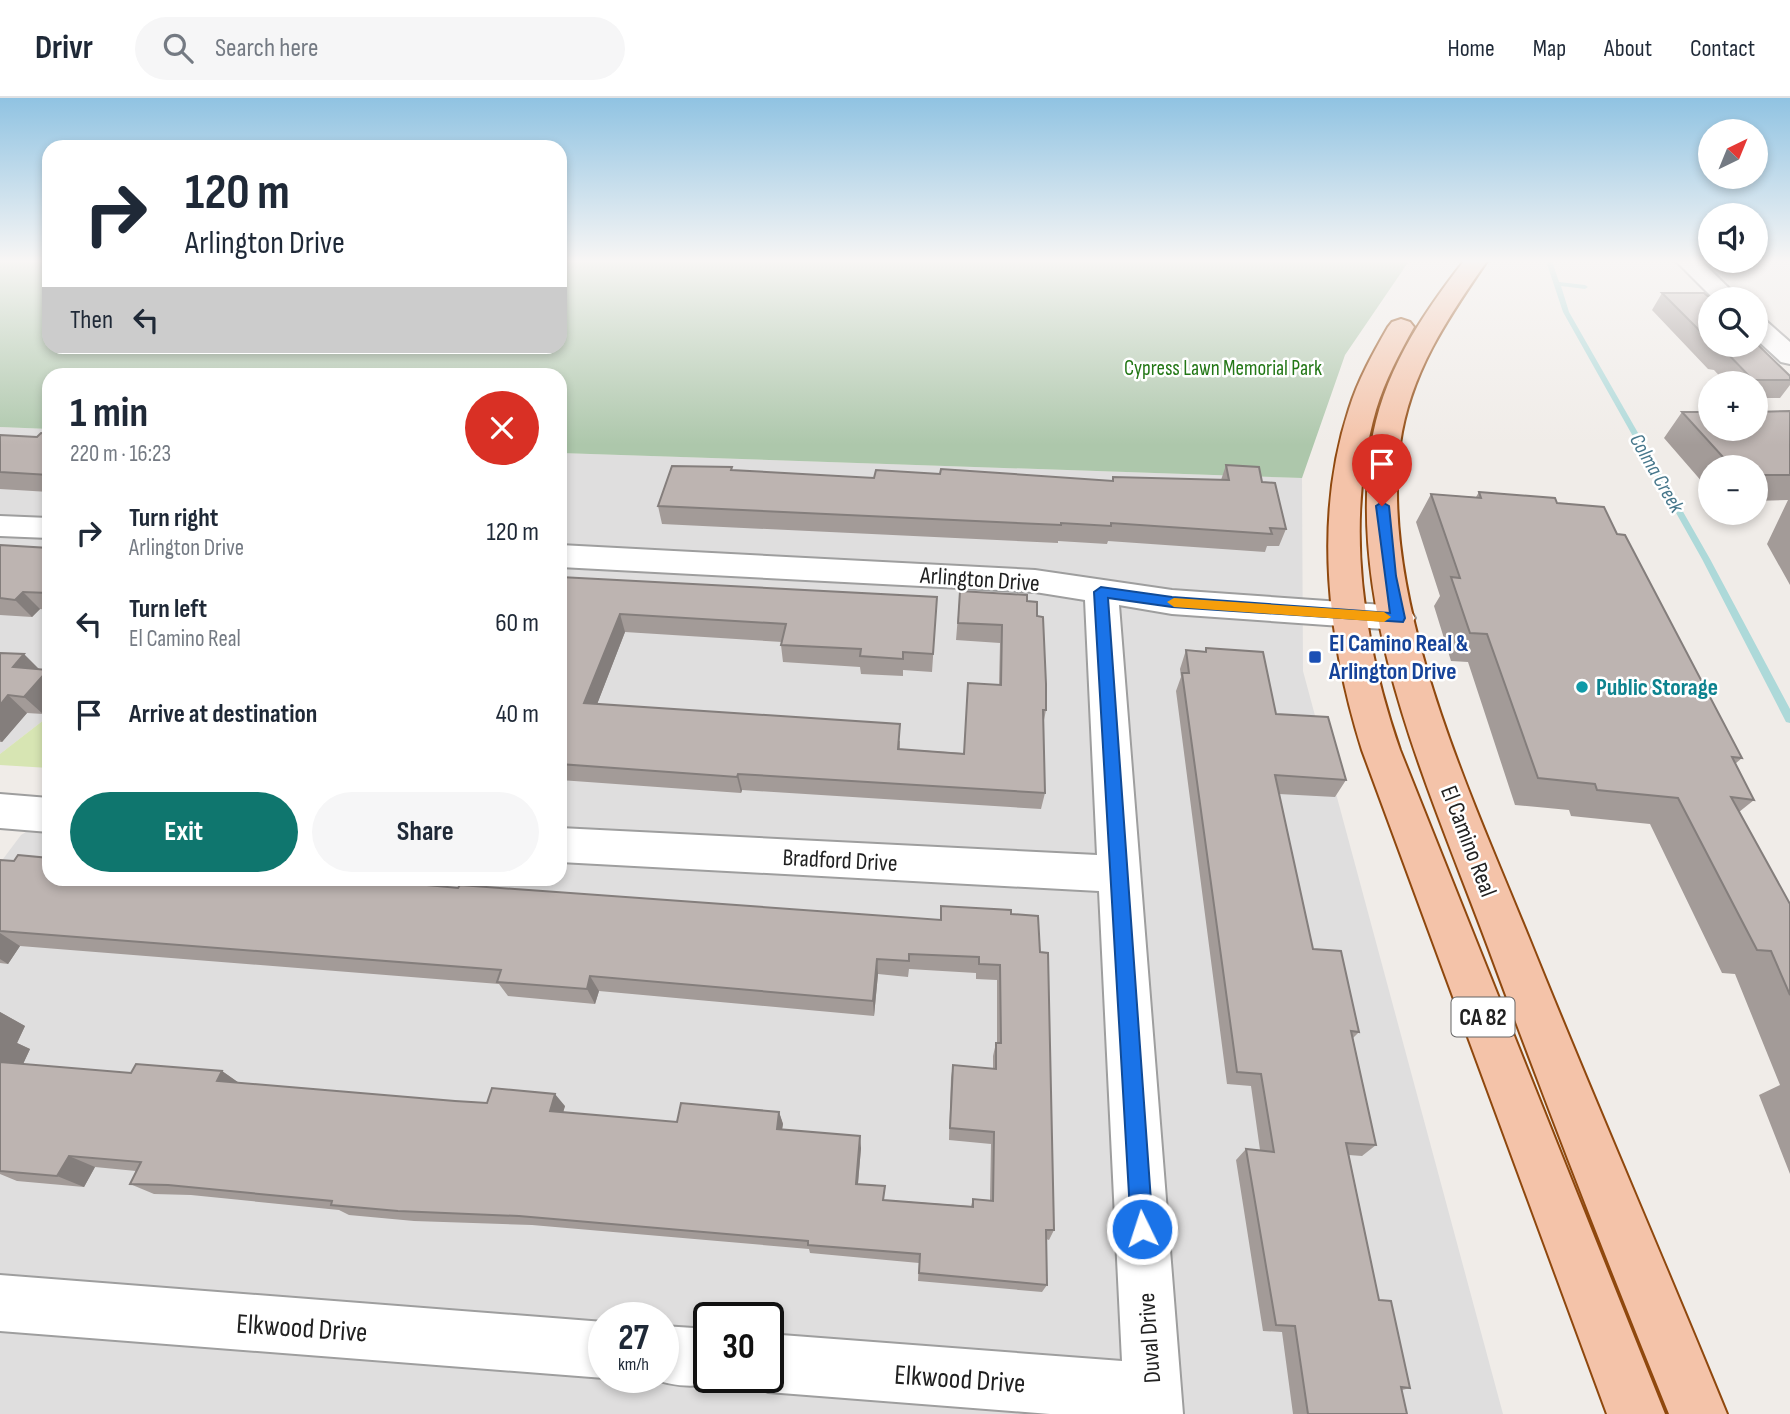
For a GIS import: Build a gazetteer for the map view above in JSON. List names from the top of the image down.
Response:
{
  "streets": {
    "main road": ["El Camino Real", "CA 82"],
    "street": [
      "Arlington Drive",
      "Bradford Drive",
      "Elkwood Drive",
      "Duval Drive"
    ]
  },
  "crossings": [
    ["Arlington Drive", "El Camino Real"],
    ["Arlington Drive", "Duval Drive"],
    ["Bradford Drive", "Duval Drive"],
    ["Elkwood Drive", "Duval Drive"]
  ],
  "water": ["Colma Creek"],
  "parks": ["Cypress Lawn Memorial Park"],
  "places": {
    "transit": ["El Camino Real & Arlington Drive"],
    "other": ["Public Storage"]
  },
  "north": "top right",
  "page": {
    "header": "Drivr",
    "search": "Search here",
    "nav": [
      "Home",
      "Map",
      "About",
      "Contact"
    ],
    "map_buttons": ["+", "−"],
    "turn": ["120 m", "Arlington Drive"],
    "then": "Then",
    "heading": ["1 min", "220 m · 16:23"],
    "list": [
      {
        "name": "Turn right",
        "note": "Arlington Drive",
        "value": "120 m"
      },
      {
        "name": "Turn left",
        "note": "El Camino Real",
        "value": "60 m"
      },
      {
        "name": "Arrive at destination",
        "value": "40 m"
      }
    ],
    "buttons": ["Exit", "Share"],
    "speed": "27 km/h",
    "limit": "30"
  }
}
